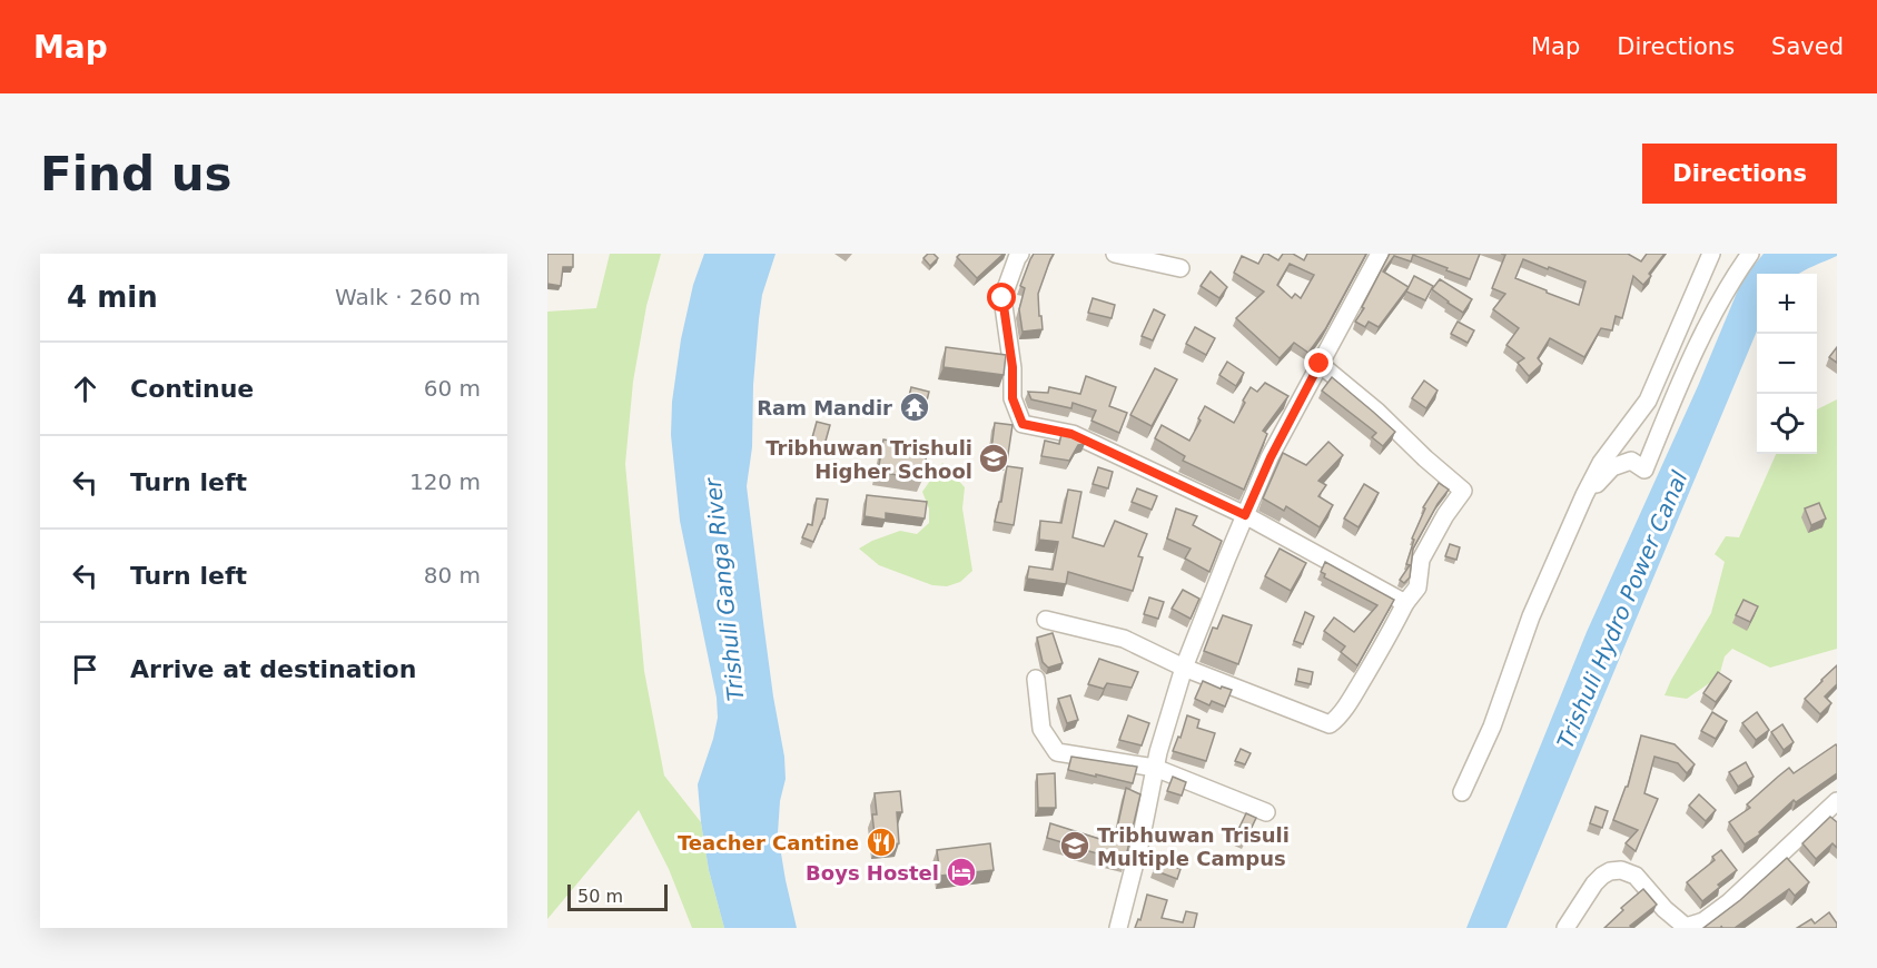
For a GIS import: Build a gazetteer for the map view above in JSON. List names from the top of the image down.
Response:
{
  "water": ["Trishuli Ganga River", "Trishuli Hydro Power Canal"],
  "places": {
    "temple": ["Ram Mandir"],
    "school or university": ["Tribhuwan Trishuli Higher School", "Tribhuwan Trisuli Multiple Campus"],
    "restaurant": ["Teacher Cantine"],
    "hotel": ["Boys Hostel"]
  },
  "scale_bar": "50 m",
  "page": {
    "header": "Map",
    "nav": ["Map", "Directions", "Saved"],
    "buttons": "Directions",
    "title": "Find us",
    "heading": ["4 min", "Walk · 260 m"],
    "map_buttons": ["+", "−"],
    "list": [
      ["Continue", "60 m"],
      ["Turn left", "120 m"],
      ["Turn left", "80 m"],
      "Arrive at destination"
    ],
    "scale": "50 m"
  }
}
